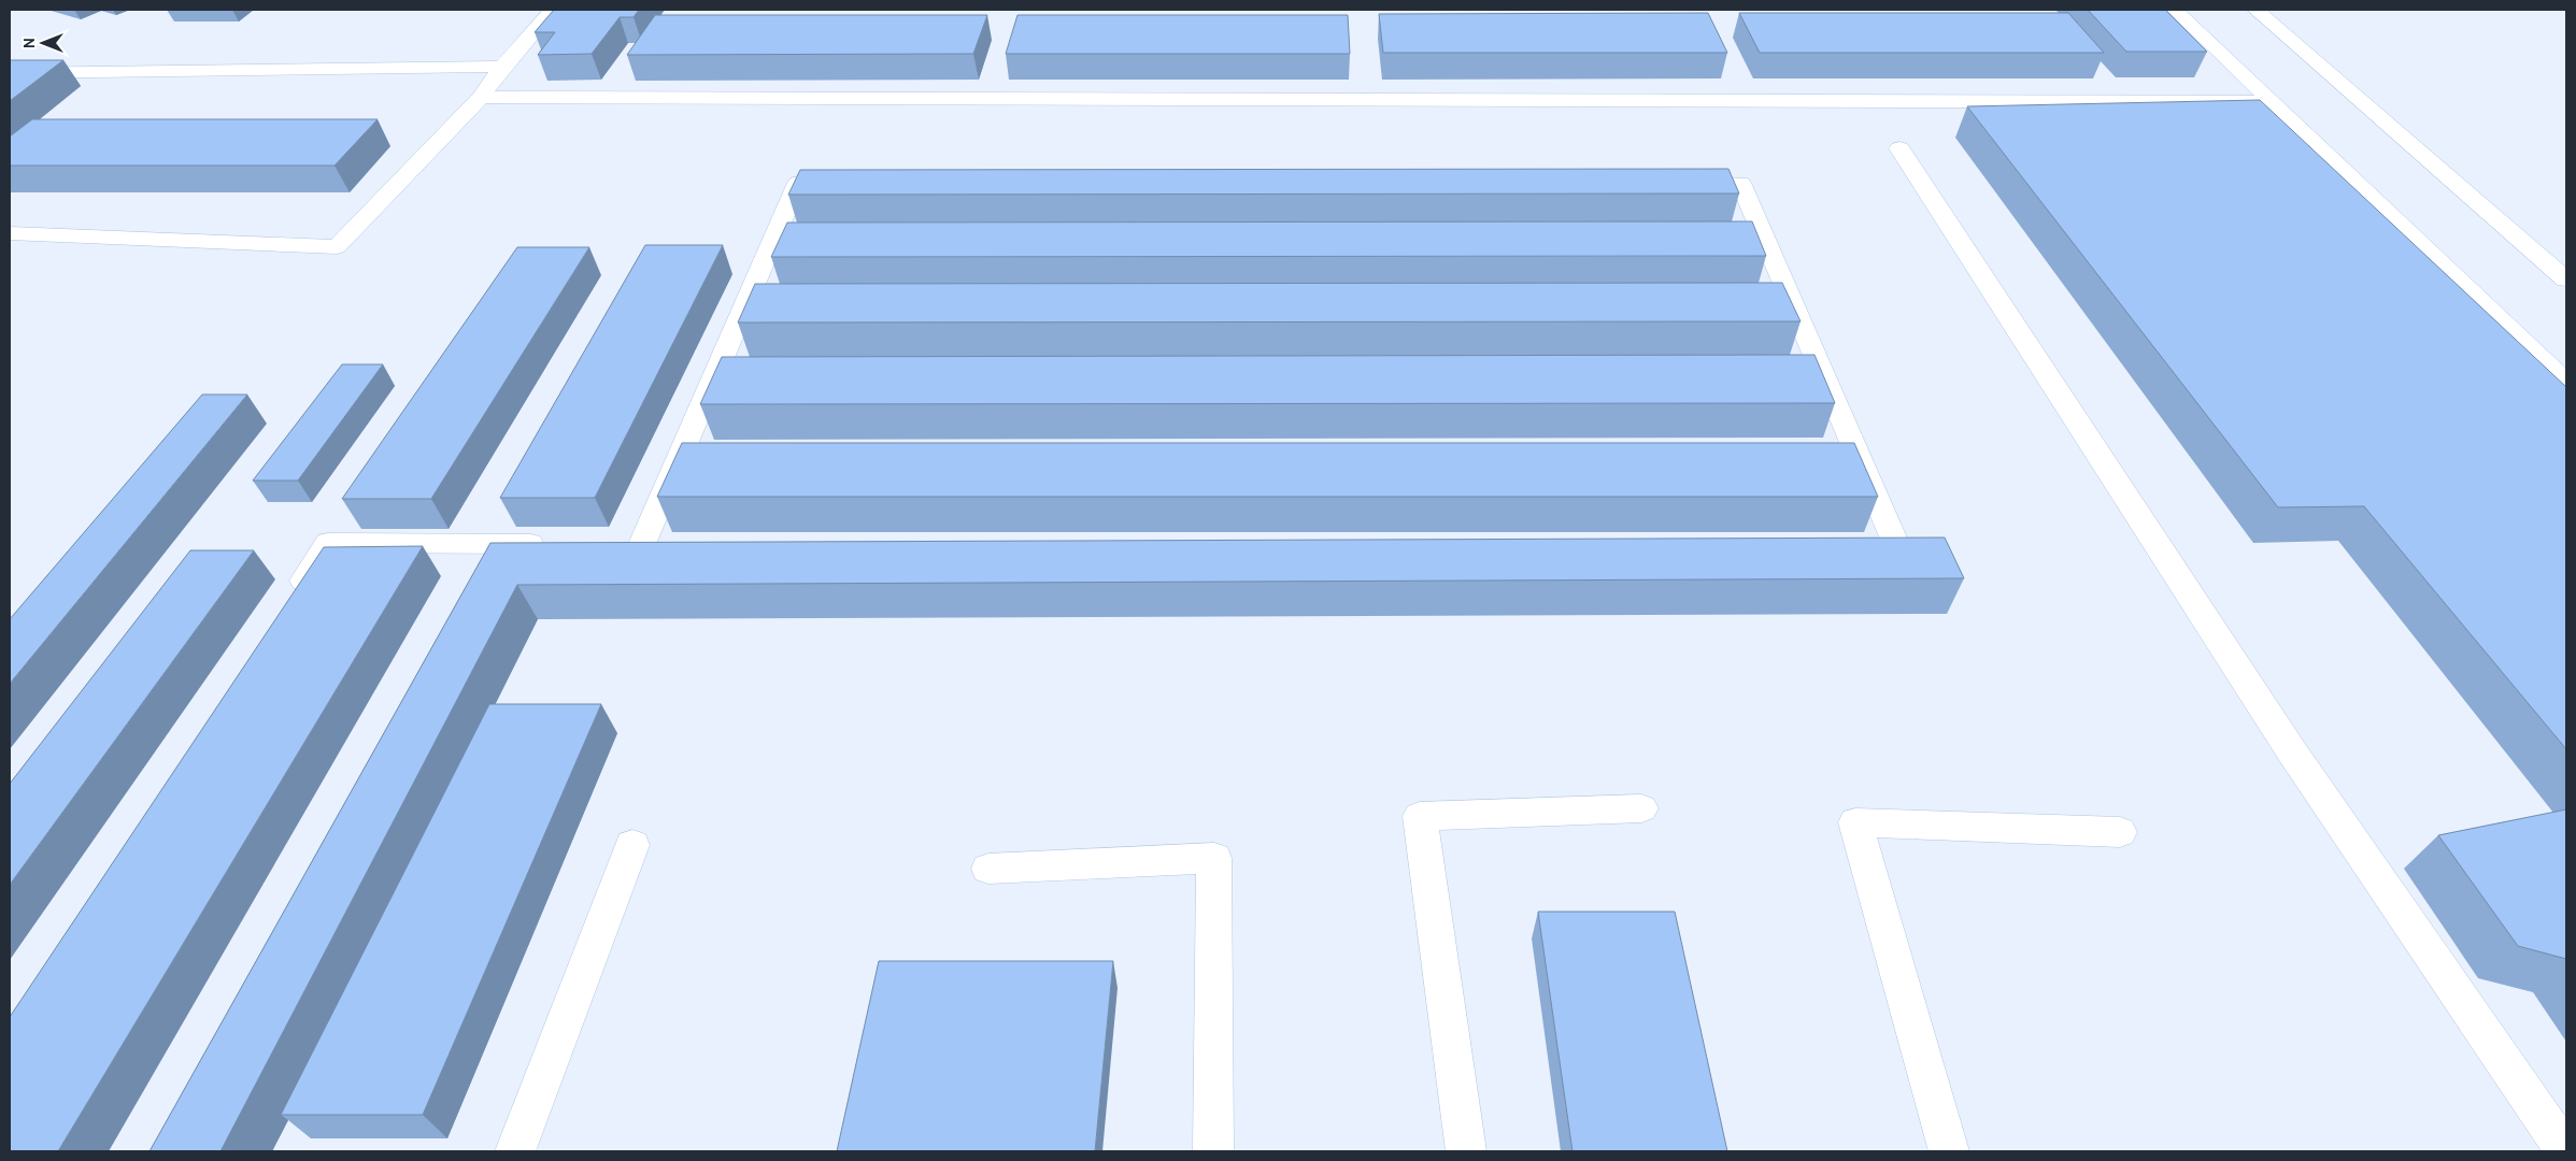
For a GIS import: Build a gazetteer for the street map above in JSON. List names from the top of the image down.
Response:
{
  "north": "left"
}
